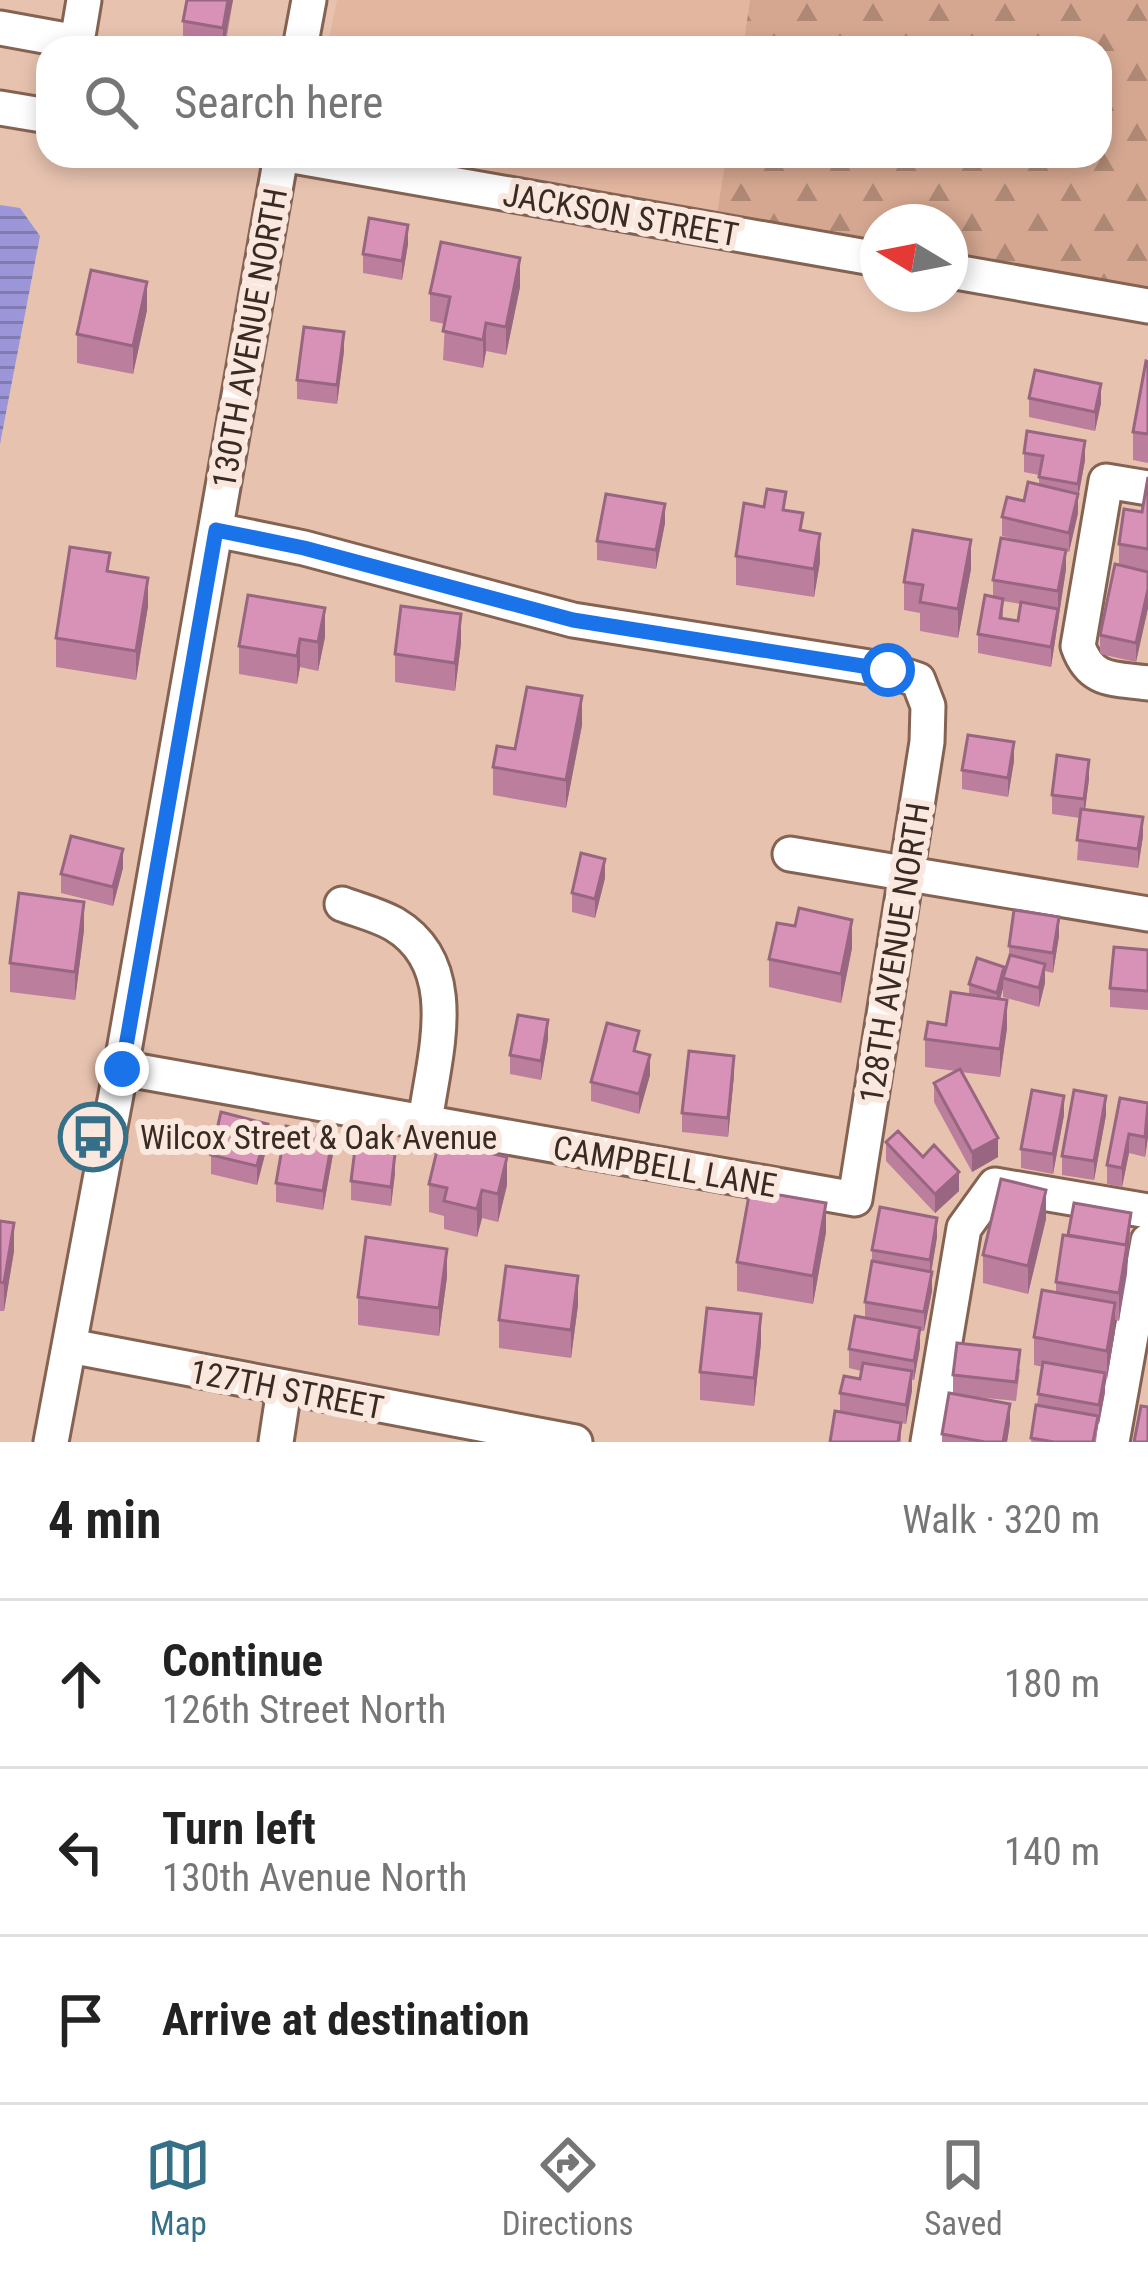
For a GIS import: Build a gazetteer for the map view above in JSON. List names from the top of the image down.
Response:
{
  "streets": {
    "street": [
      "JACKSON STREET",
      "130TH AVENUE NORTH",
      "128TH AVENUE NORTH",
      "CAMPBELL LANE",
      "127TH STREET"
    ]
  },
  "crossings": [
    ["130TH AVENUE NORTH", "128TH AVENUE NORTH"],
    ["130TH AVENUE NORTH", "CAMPBELL LANE"],
    ["130TH AVENUE NORTH", "127TH STREET"],
    ["128TH AVENUE NORTH", "CAMPBELL LANE"]
  ],
  "places": {
    "bus stop": ["Wilcox Street & Oak Avenue"]
  },
  "north": "left",
  "page": {
    "search": "Search here",
    "heading": ["4 min", "Walk · 320 m"],
    "list": [
      ["Continue", "126th Street North", "180 m"],
      ["Turn left", "130th Avenue North", "140 m"],
      "Arrive at destination"
    ],
    "nav": ["Map", "Directions", "Saved"]
  }
}
